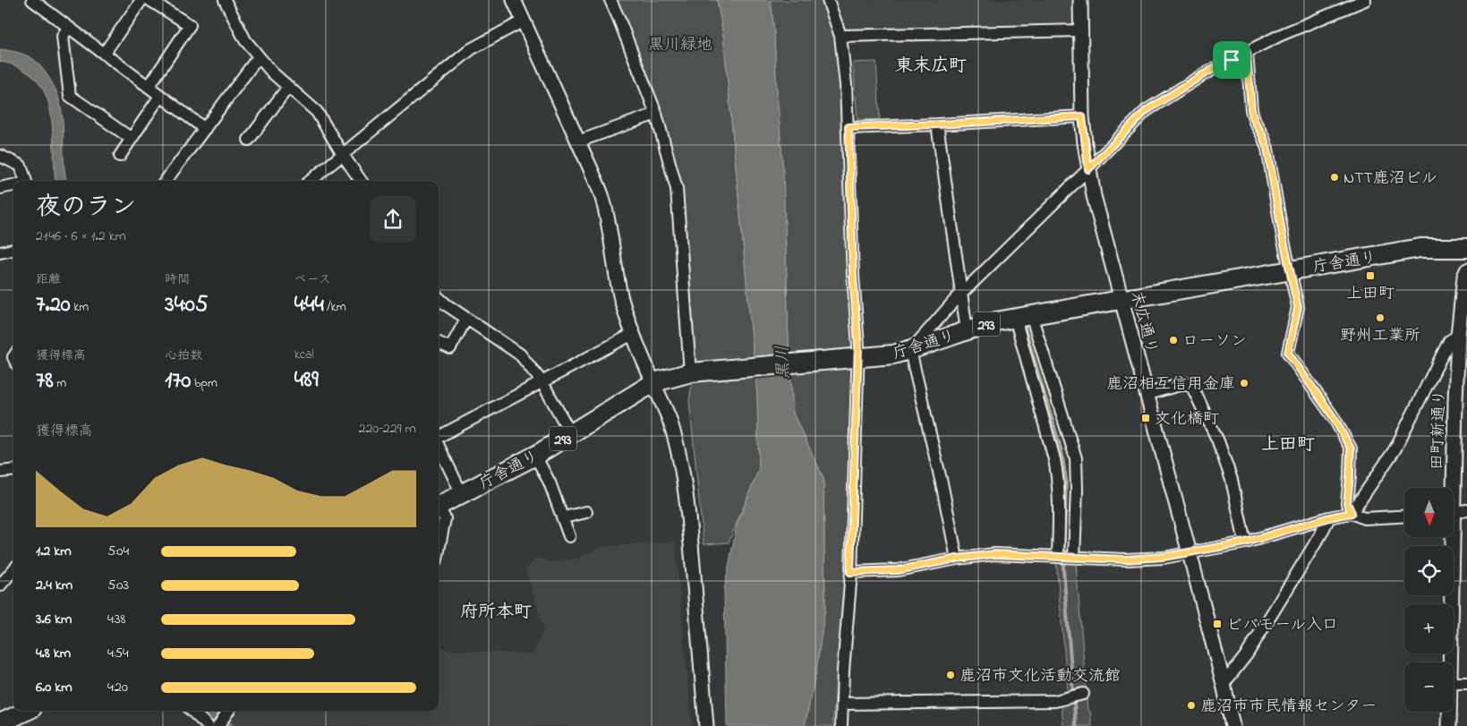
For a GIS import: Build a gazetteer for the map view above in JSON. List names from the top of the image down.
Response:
{
  "streets": {
    "highway": ["庁舎通り", "293"],
    "street": ["末広通り", "田町新通り"]
  },
  "crossings": [
    ["庁舎通り", "末広通り"]
  ],
  "districts": ["東末広町", "上田町", "府所本町"],
  "water": ["黒川"],
  "parks": ["黒川緑地"],
  "places": {
    "other": [
      "NTT鹿沼ビル",
      "野州工業所",
      "ローソン",
      "鹿沼相互信用金庫",
      "鹿沼市文化活動交流館",
      "鹿沼市市民情報センター"
    ],
    "transit": ["上田町", "文化橋町", "ビバモール入口"]
  },
  "north": "bottom",
  "page": {
    "heading": ["夜のラン", "21:46 · 6 × 1.2 km"],
    "stats": [
      ["距離", "7.20 km"],
      ["時間", "34:05"],
      ["ペース", "4:44 /km"],
      ["獲得標高", "78 m"],
      ["心拍数", "170 bpm"],
      ["kcal", "489"]
    ],
    "chart": ["獲得標高", "220–229 m"],
    "map_buttons": ["+", "−"],
    "list": [
      {
        "name": "1.2 km",
        "note": "5:04"
      },
      {
        "name": "2.4 km",
        "note": "5:03"
      },
      {
        "name": "3.6 km",
        "note": "4:38"
      },
      {
        "name": "4.8 km",
        "note": "4:54"
      },
      {
        "name": "6.0 km",
        "note": "4:20"
      }
    ]
  }
}
